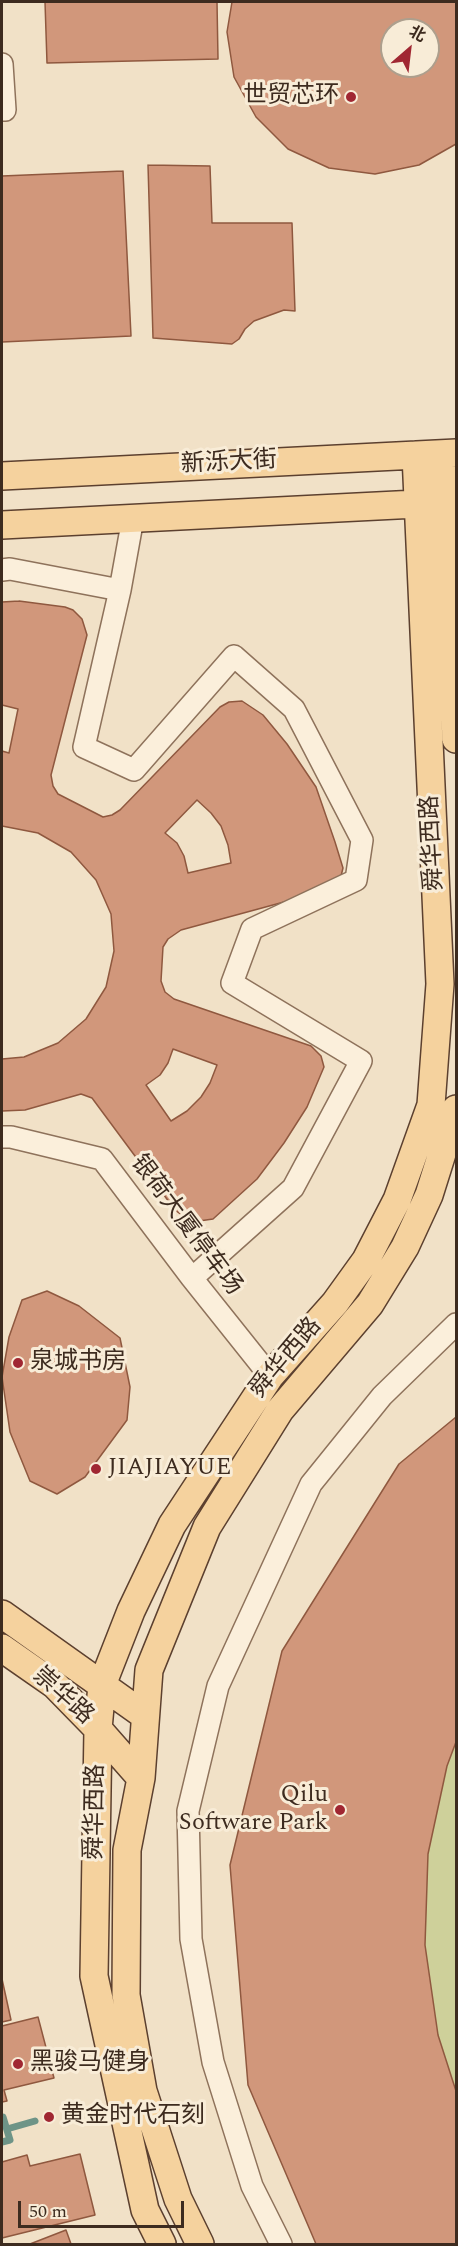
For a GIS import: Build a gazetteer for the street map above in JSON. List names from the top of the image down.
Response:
{
  "streets": {
    "main road": ["新泺大街", "舜华西路", "崇华路"],
    "street": ["银荷大厦停车场"]
  },
  "crossings": [
    ["新泺大街", "舜华西路"],
    ["舜华西路", "银荷大厦停车场"],
    ["舜华西路", "崇华路"]
  ],
  "places": [
    "世贸芯环",
    "泉城书房",
    "JIAJIAYUE",
    "Qilu Software Park",
    "黑骏马健身",
    "黄金时代石刻"
  ],
  "scale_bar": "50 m",
  "north": "top right"
}
